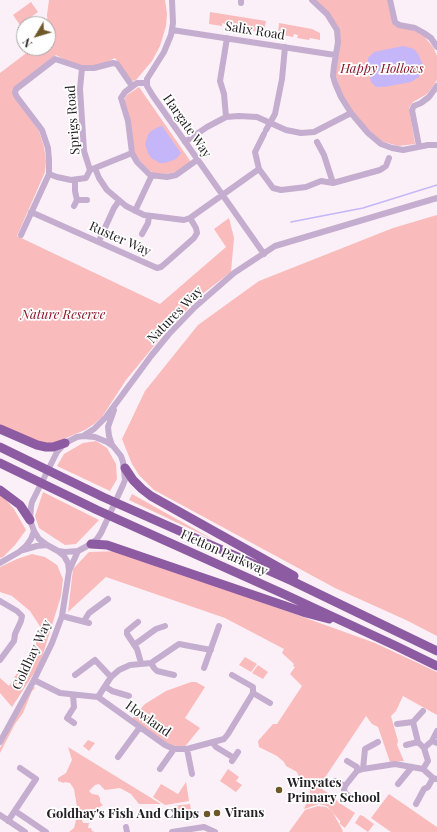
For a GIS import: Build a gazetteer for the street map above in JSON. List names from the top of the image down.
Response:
{
  "streets": {
    "highway": ["Fletton Parkway"],
    "street": [
      "Salix Road",
      "Sprigs Road",
      "Hargate Way",
      "Ruster Way",
      "Natures Way",
      "Goldhay Way",
      "Howland"
    ]
  },
  "crossings": [
    ["Sprigs Road", "Ruster Way"],
    ["Hargate Way", "Natures Way"],
    ["Natures Way", "Goldhay Way"]
  ],
  "parks": ["Happy Hollows", "Nature Reserve"],
  "places": ["Winyates Primary School", "Virans", "Goldhay's Fish And Chips"],
  "north": "bottom left"
}
